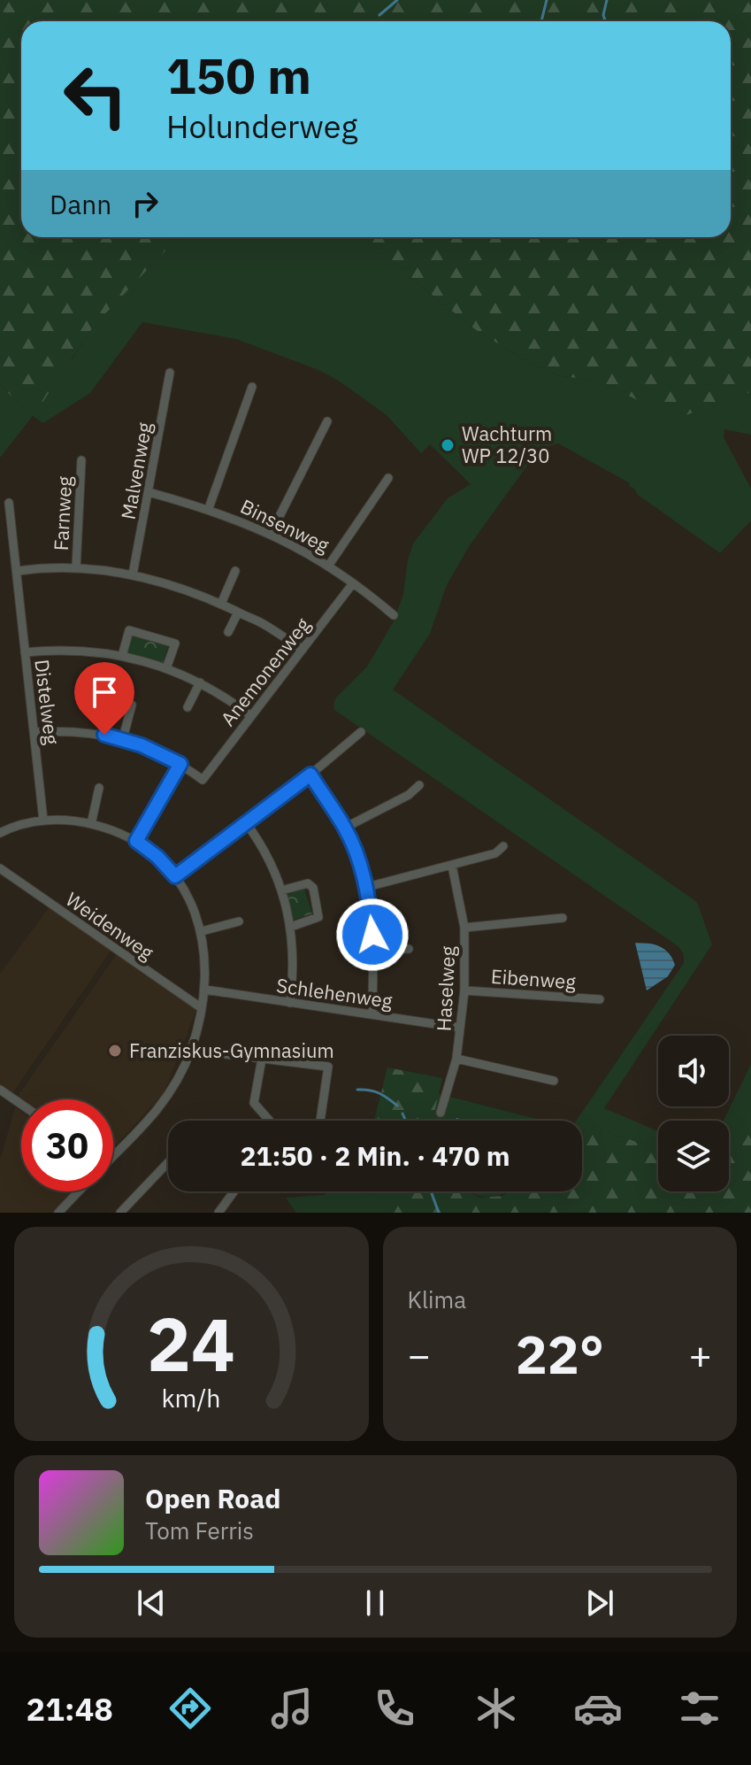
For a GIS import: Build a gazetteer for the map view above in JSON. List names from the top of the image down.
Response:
{
  "streets": {
    "street": [
      "Malvenweg",
      "Farnweg",
      "Binsenweg",
      "Anemonenweg",
      "Distelweg",
      "Weidenweg",
      "Eibenweg",
      "Haselweg",
      "Schlehenweg"
    ]
  },
  "crossings": [
    ["Malvenweg", "Binsenweg"],
    ["Binsenweg", "Anemonenweg"],
    ["Eibenweg", "Haselweg"],
    ["Haselweg", "Schlehenweg"]
  ],
  "places": ["Wachturm WP 12/30", "Franziskus-Gymnasium"],
  "page": {
    "turn": ["150 m", "Holunderweg"],
    "then": "Dann",
    "limit": "30",
    "trip": "21:50 · 2 Min. · 470 m",
    "tile": "Klima",
    "heat": ["−", "22°", "+"],
    "song": ["Open Road", "Tom Ferris"],
    "tabs": "21:48",
    "gauge": ["24", "km/h"]
  }
}
